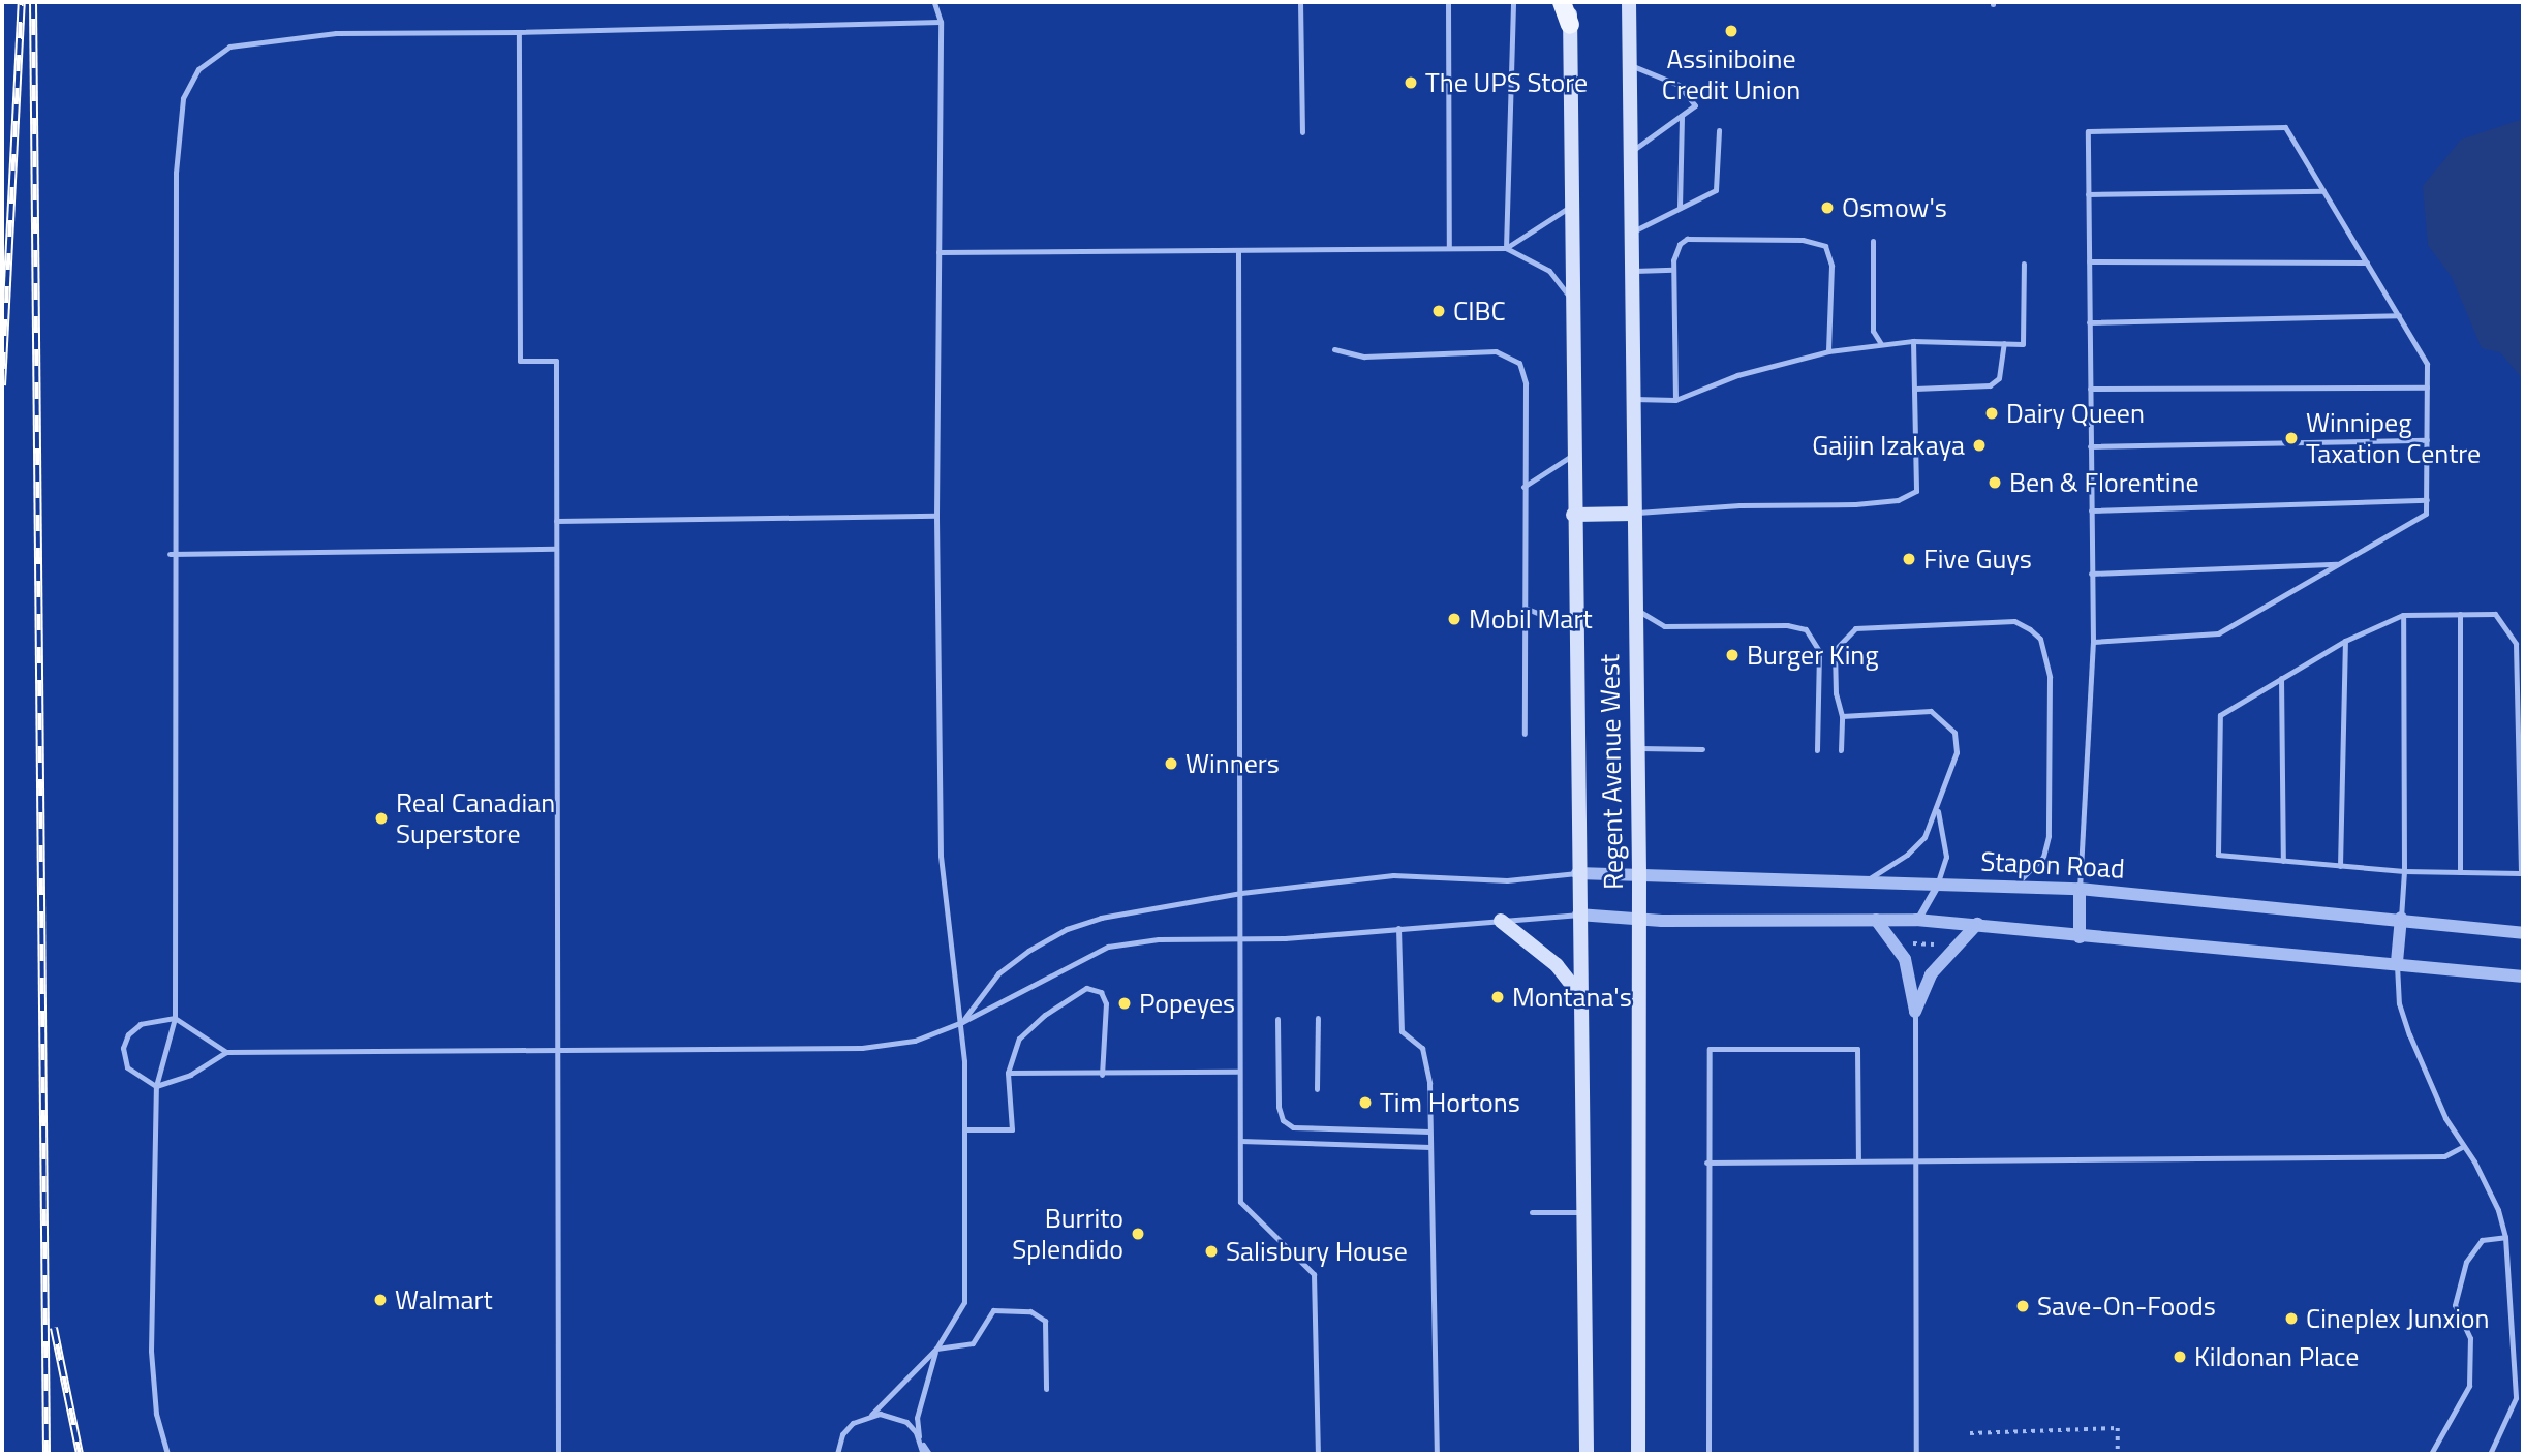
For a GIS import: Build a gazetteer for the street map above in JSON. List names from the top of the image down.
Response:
{
  "streets": {
    "main road": ["Regent Avenue West"],
    "street": ["Stapon Road"]
  },
  "crossings": [
    ["Regent Avenue West", "Stapon Road"]
  ],
  "places": [
    "Assiniboine Credit Union",
    "The UPS Store",
    "Osmow's",
    "CIBC",
    "Dairy Queen",
    "Winnipeg Taxation Centre",
    "Gaijin Izakaya",
    "Ben & Florentine",
    "Five Guys",
    "Mobil Mart",
    "Burger King",
    "Winners",
    "Real Canadian Superstore",
    "Montana's",
    "Popeyes",
    "Tim Hortons",
    "Burrito Splendido",
    "Salisbury House",
    "Walmart",
    "Save-On-Foods",
    "Cineplex Junxion",
    "Kildonan Place"
  ]
}
